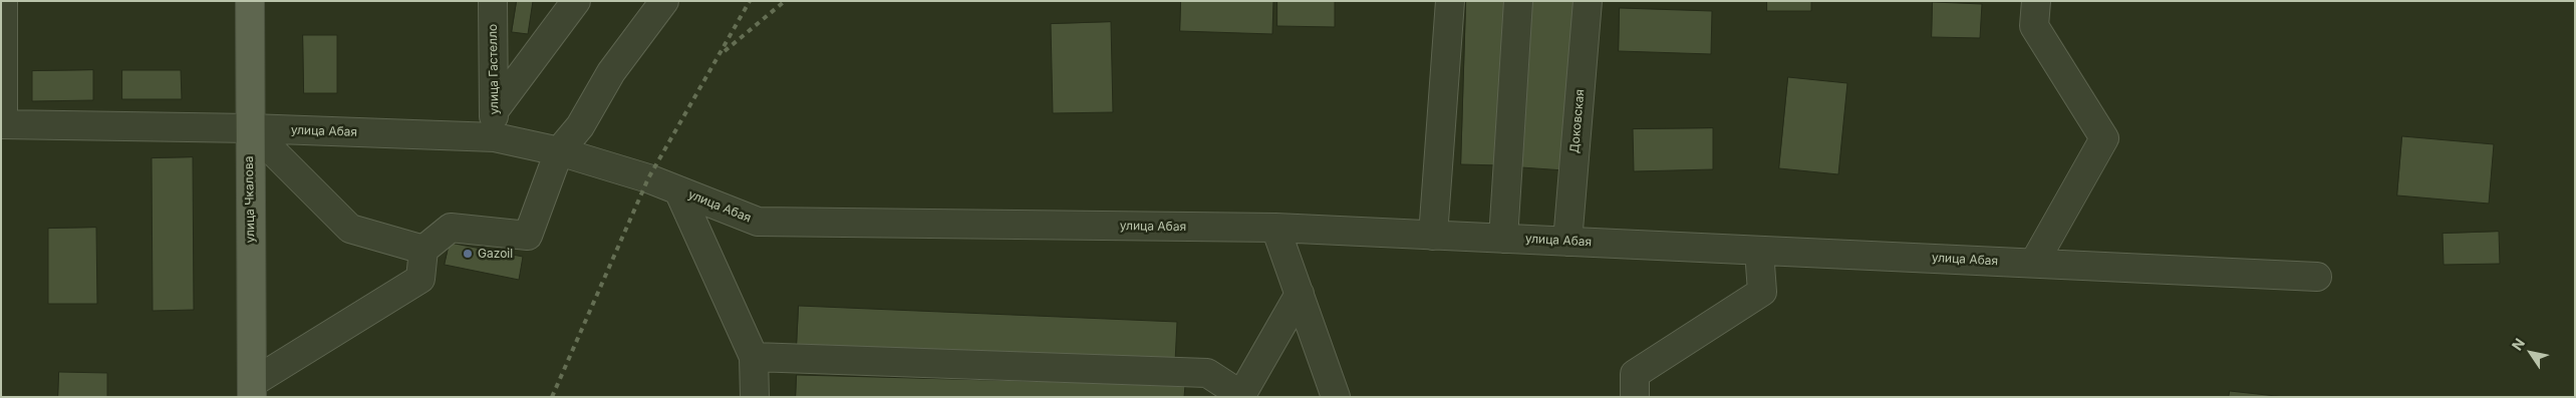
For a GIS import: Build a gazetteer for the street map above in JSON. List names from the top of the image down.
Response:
{
  "streets": {
    "main road": ["улица Чкалова"],
    "street": ["улица Гастелло", "Доковская", "улица Абая"]
  },
  "crossings": [
    ["улица Гастелло", "улица Абая"],
    ["Доковская", "улица Абая"],
    ["улица Абая", "улица Чкалова"]
  ],
  "places": ["Gazoil"],
  "north": "top left"
}
